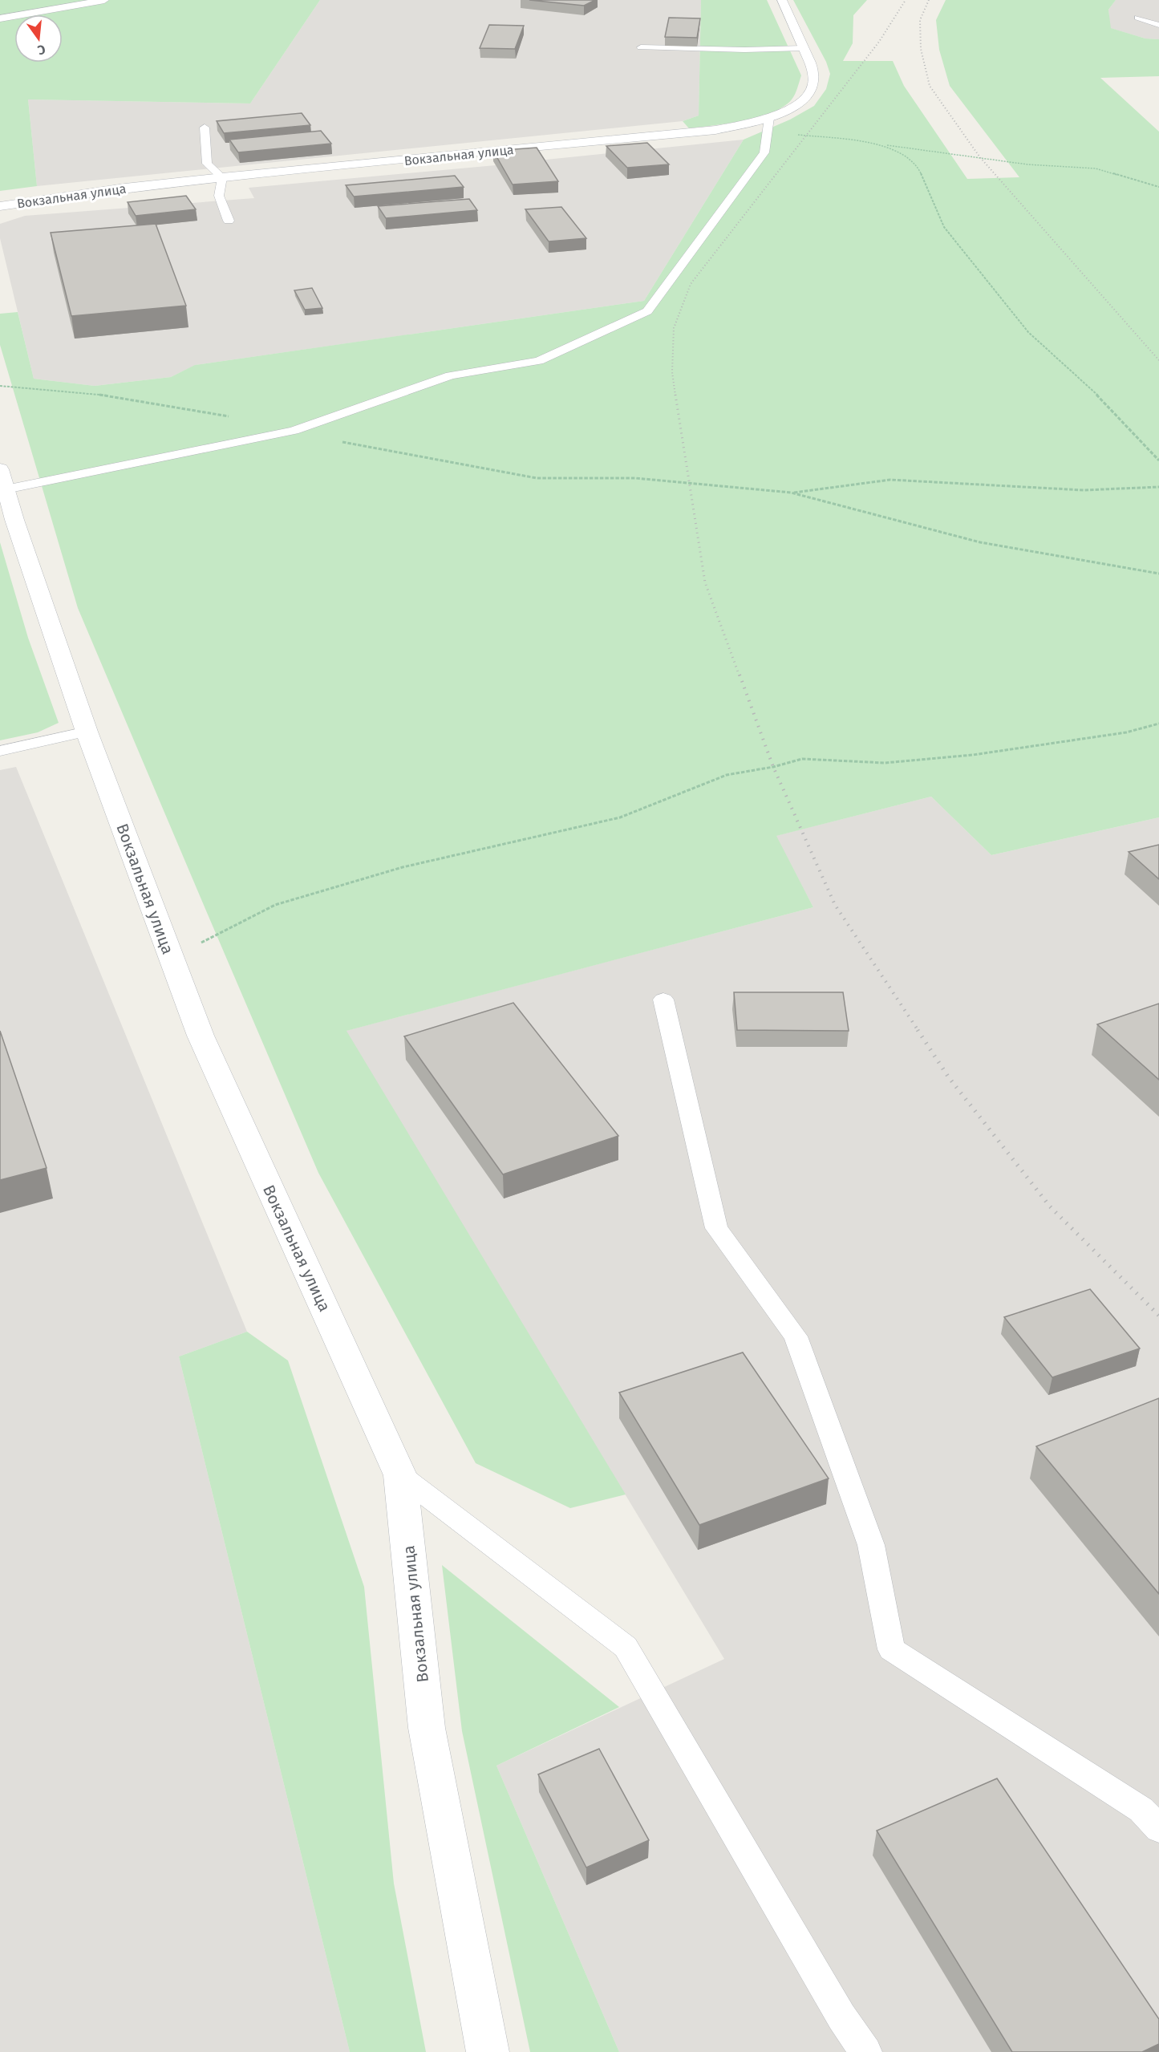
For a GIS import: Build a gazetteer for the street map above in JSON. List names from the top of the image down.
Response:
{
  "streets": {
    "street": ["Вокзальная улица"]
  },
  "north": "bottom"
}
